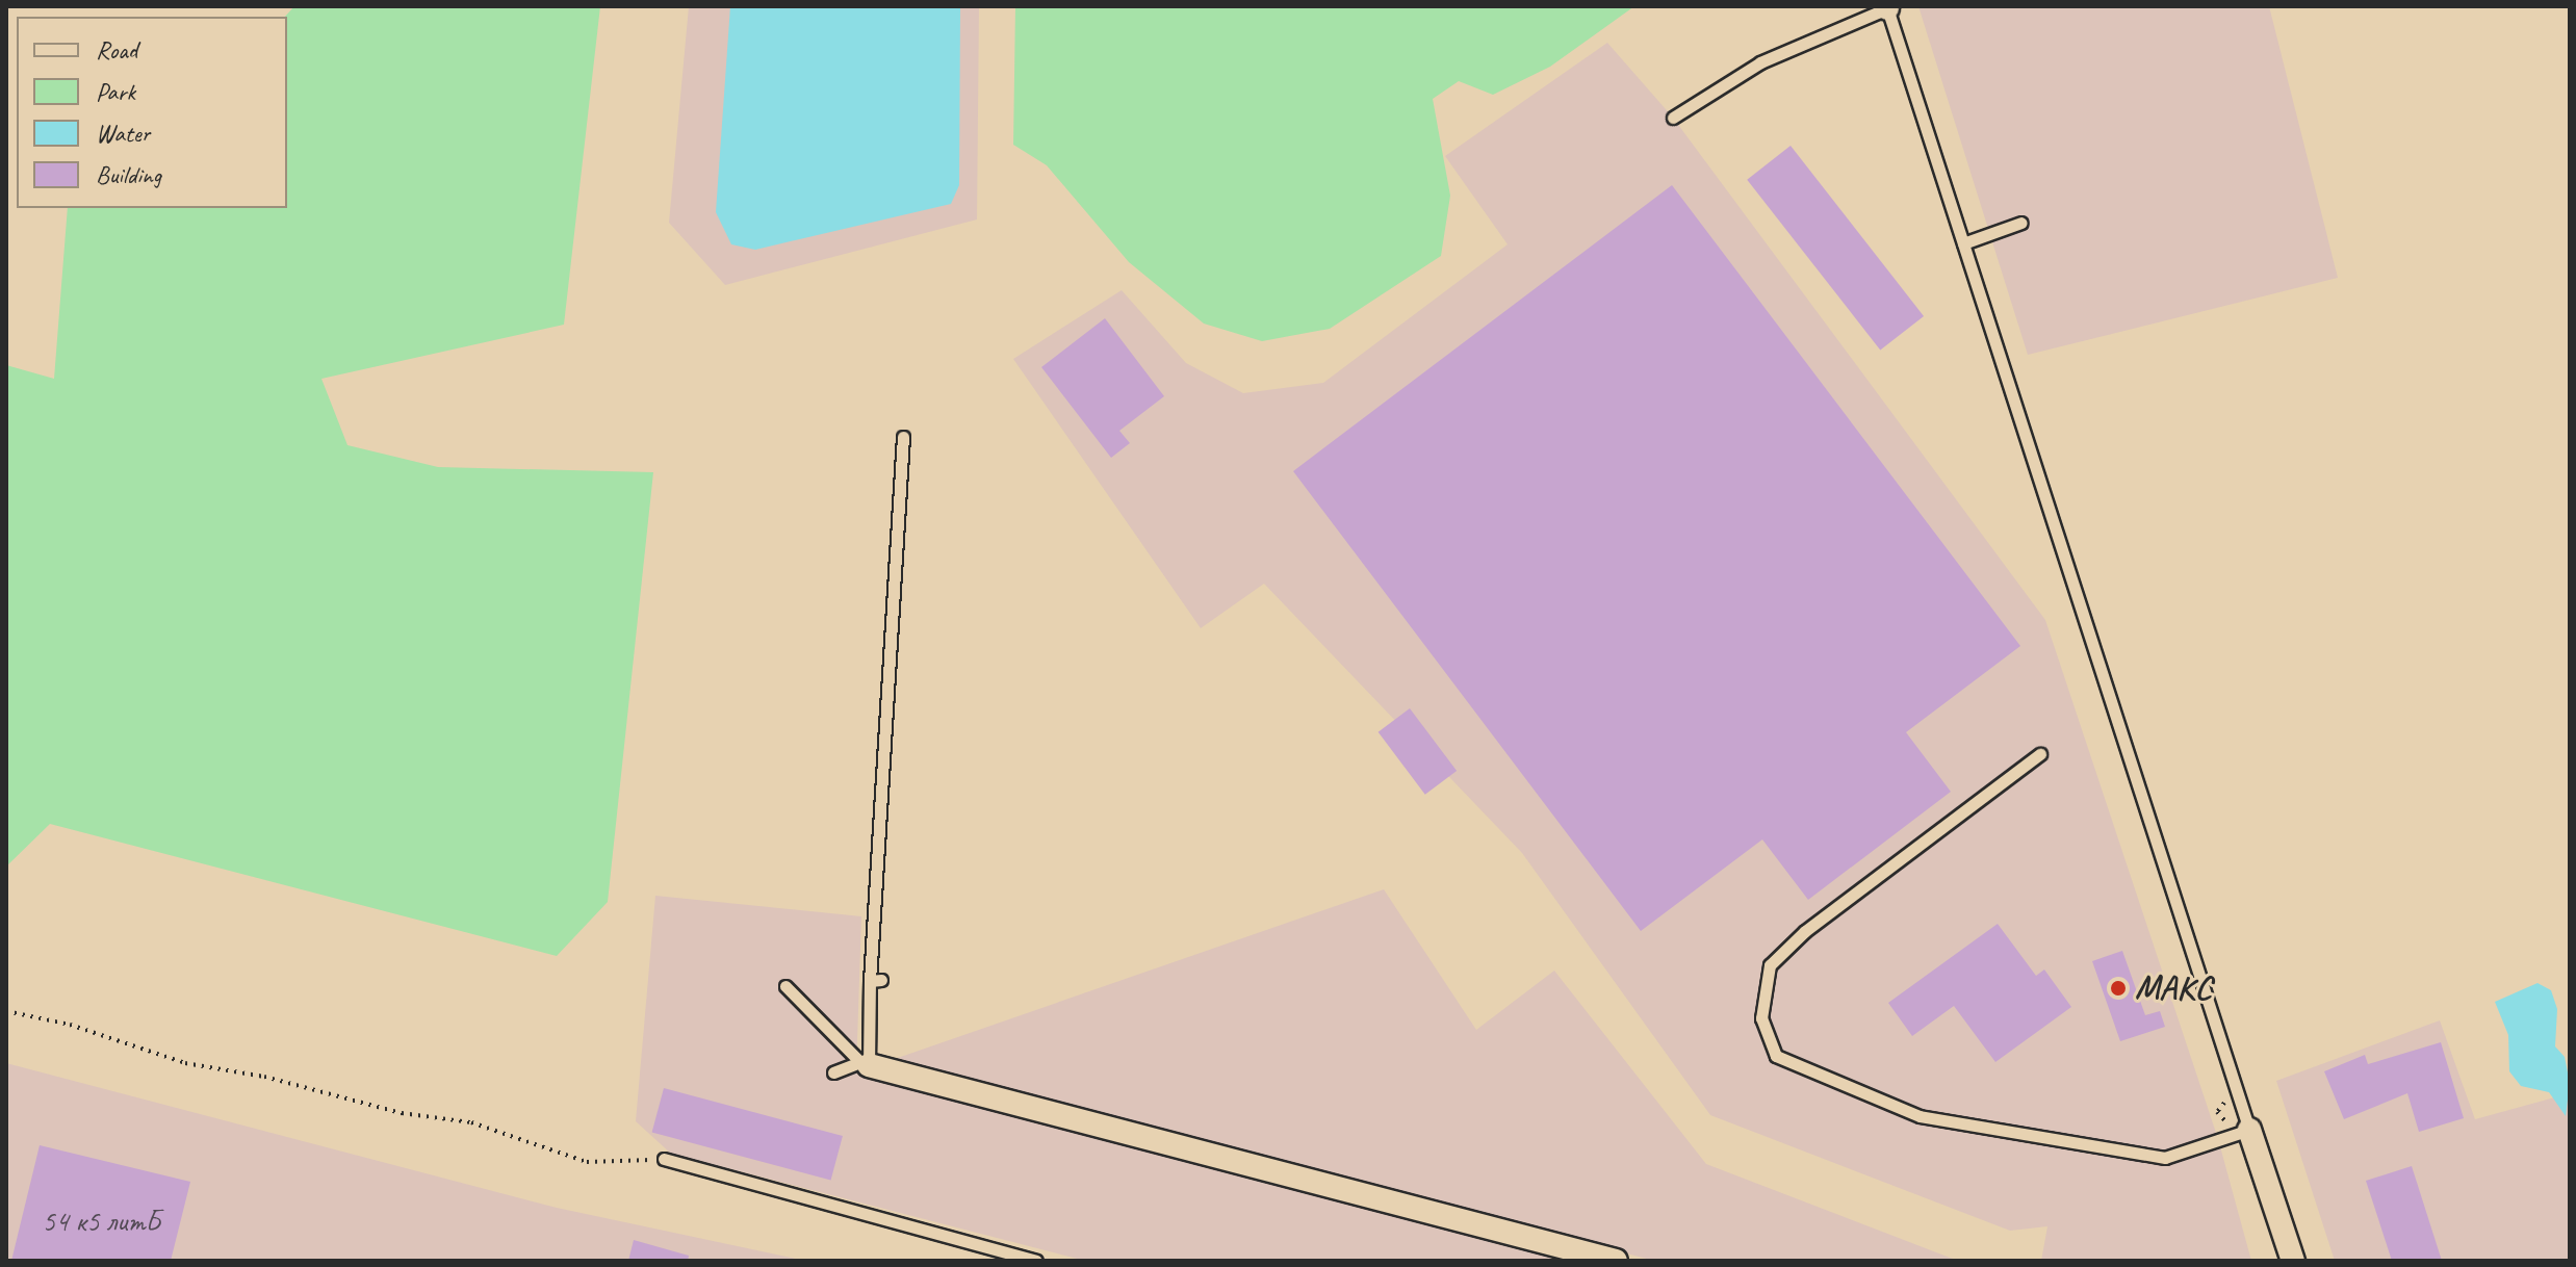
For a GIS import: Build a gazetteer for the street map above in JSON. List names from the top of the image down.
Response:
{
  "places": ["МАКС"],
  "house_numbers": ["54 к5 литБ"],
  "legend": [
    "Road",
    "Park",
    "Water",
    "Building"
  ]
}
